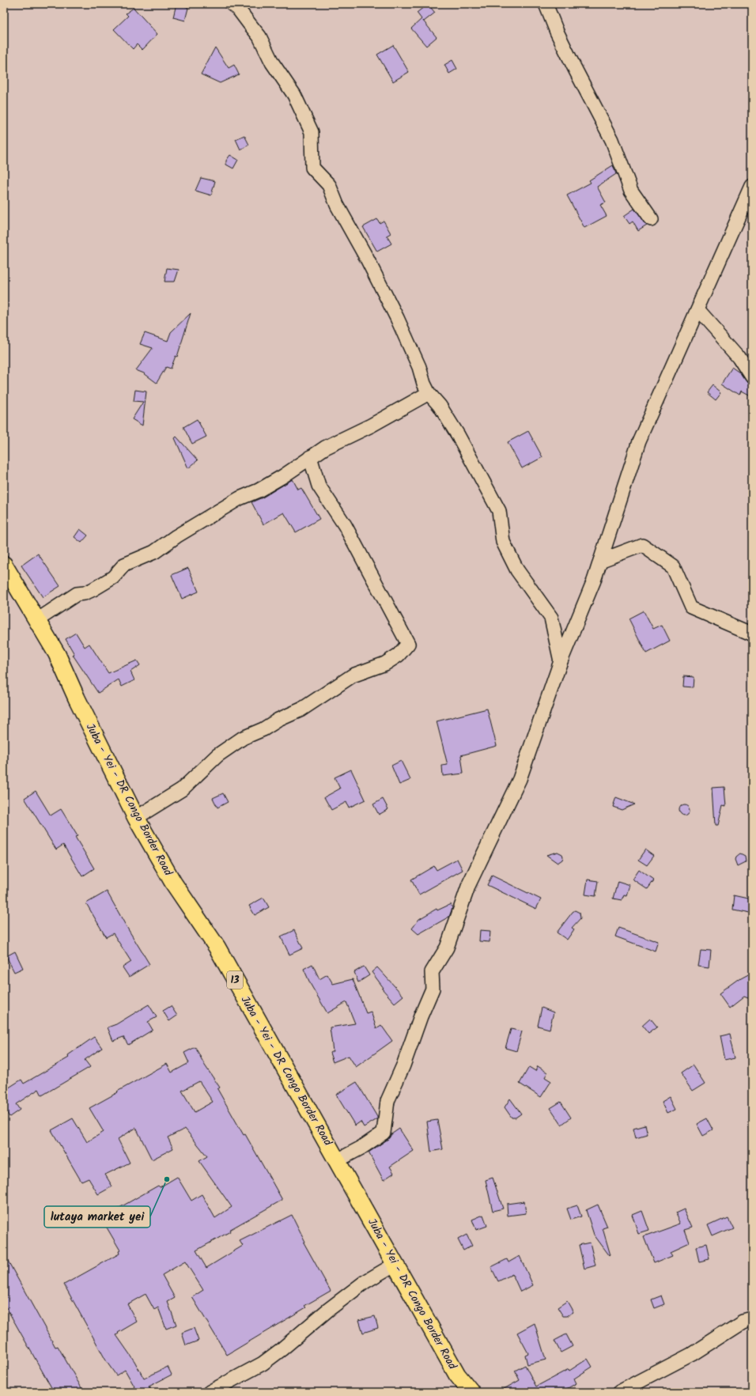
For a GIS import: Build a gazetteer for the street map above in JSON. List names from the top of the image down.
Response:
{
  "streets": {
    "main road": ["Juba - Yei - DR Congo Border Road", "13"]
  },
  "places": ["lutaya market yei"]
}
